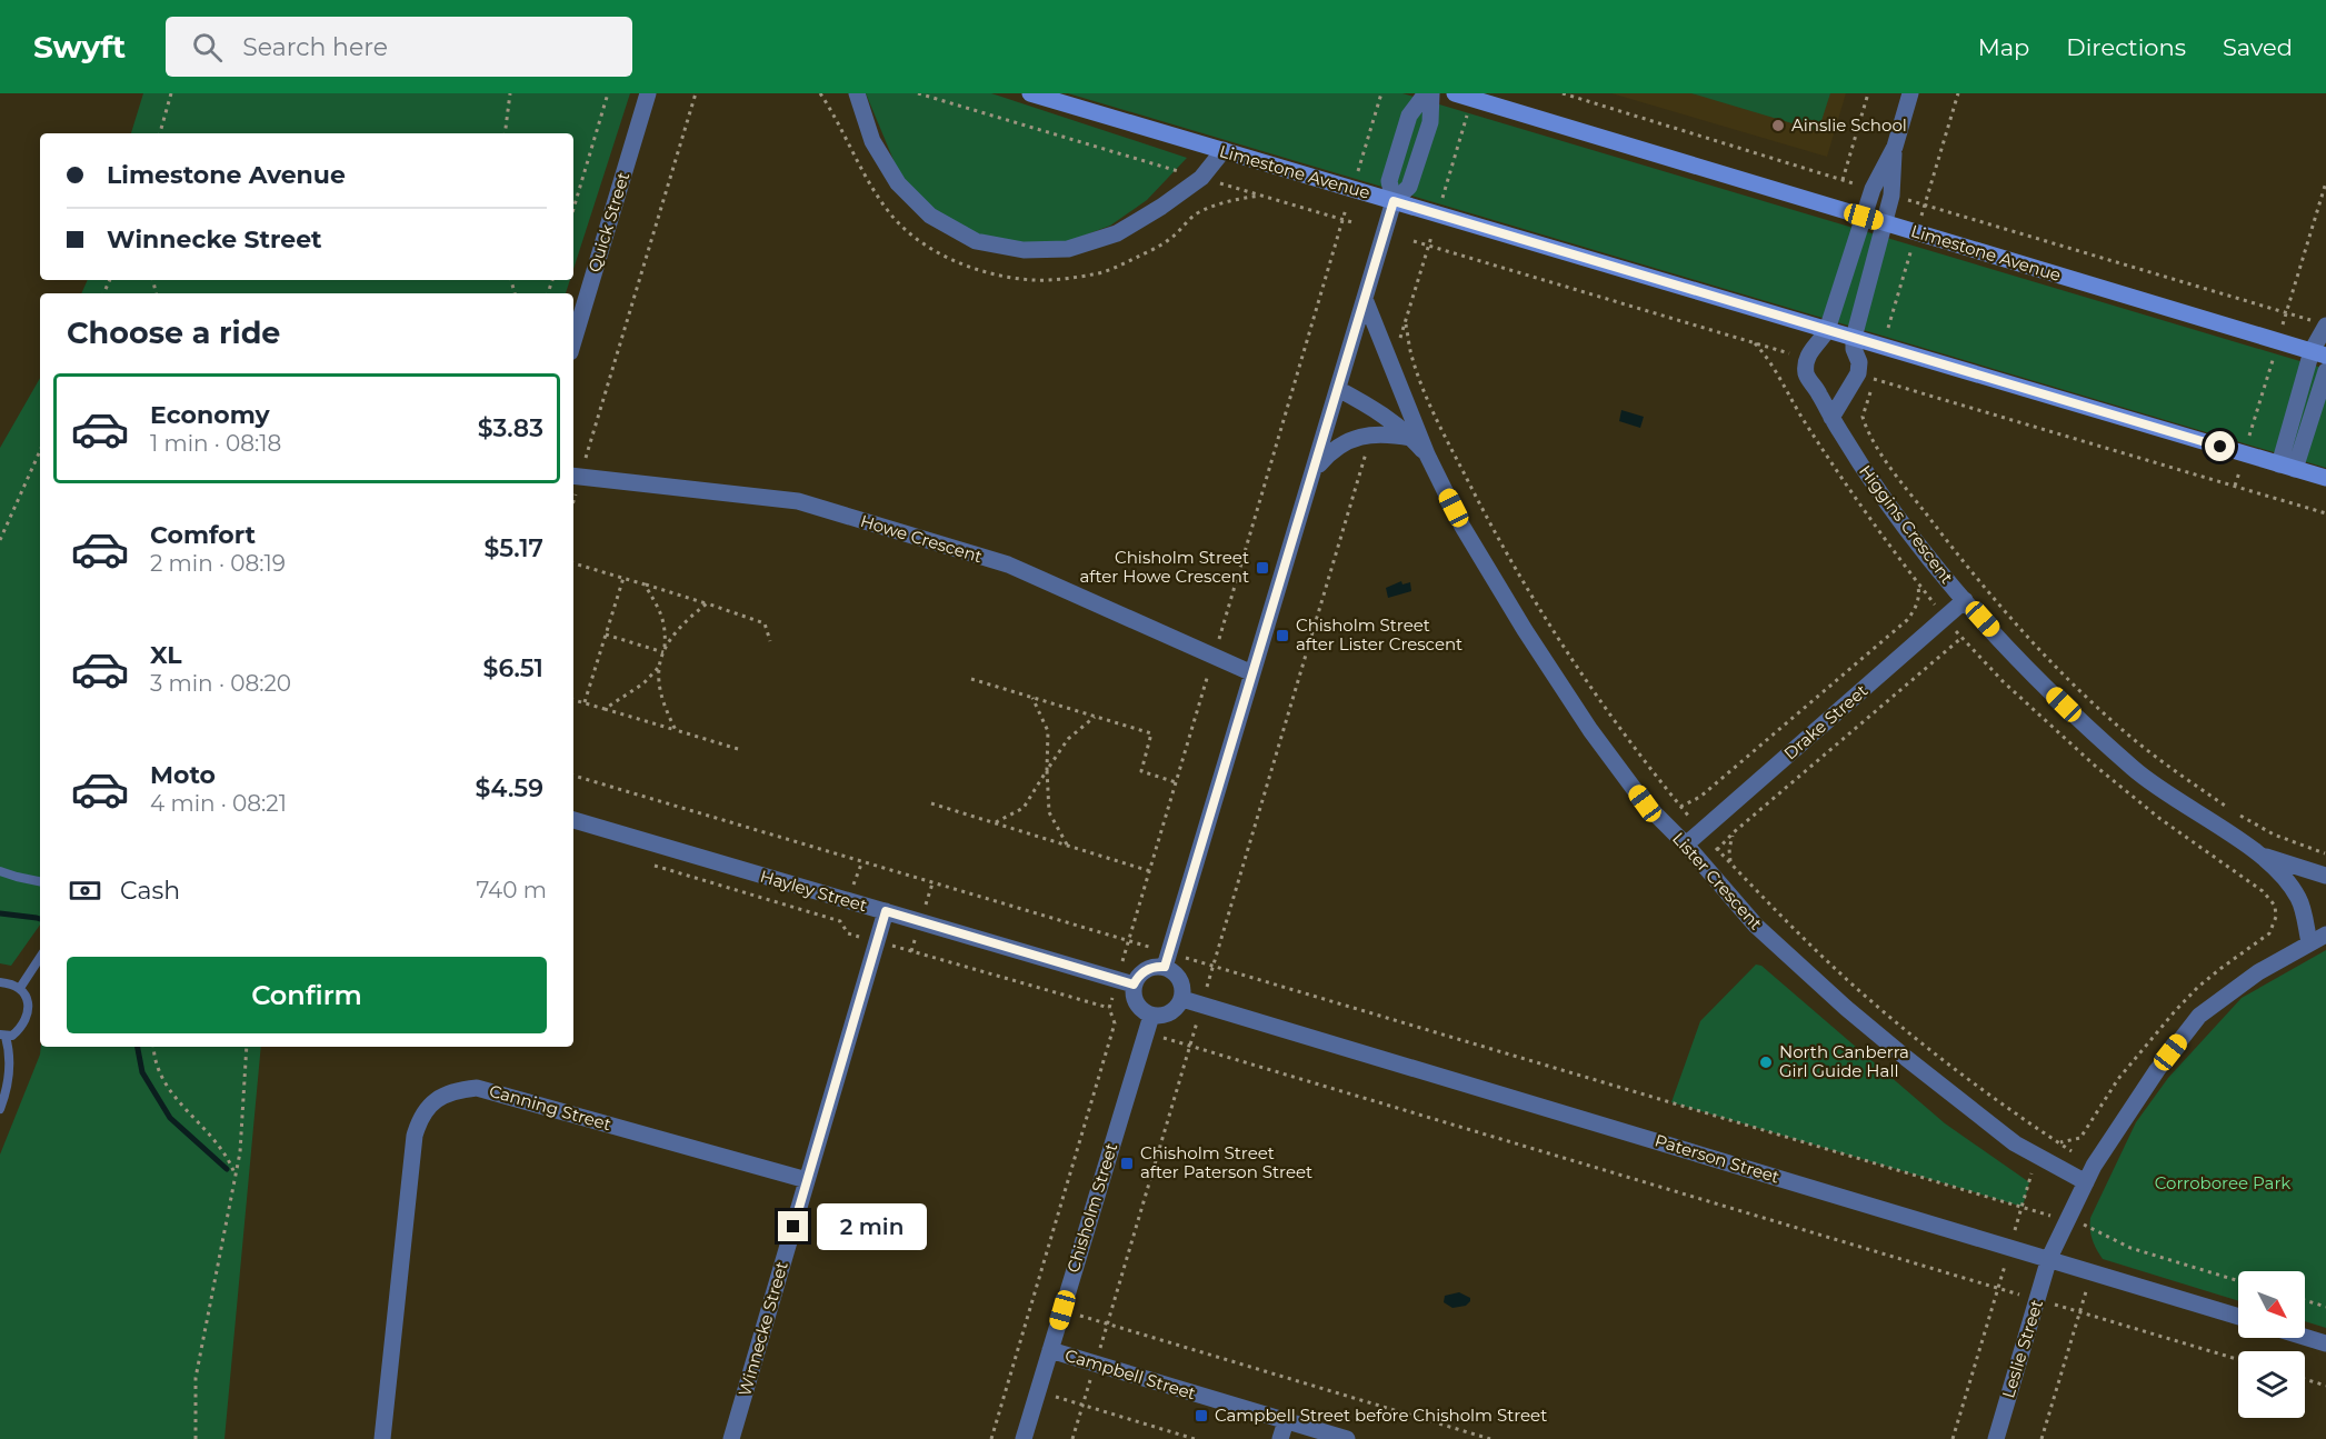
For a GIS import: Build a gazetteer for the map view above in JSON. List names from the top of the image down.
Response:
{
  "streets": {
    "main road": ["Limestone Avenue"],
    "street": [
      "Quick Street",
      "Higgins Crescent",
      "Howe Crescent",
      "Drake Street",
      "Lister Crescent",
      "Hayley Street",
      "Canning Street",
      "Paterson Street",
      "Chisholm Street",
      "Winnecke Street",
      "Leslie Street",
      "Campbell Street"
    ]
  },
  "crossings": [
    ["Limestone Avenue", "Higgins Crescent"],
    ["Higgins Crescent", "Drake Street"],
    ["Drake Street", "Lister Crescent"],
    ["Hayley Street", "Paterson Street"],
    ["Hayley Street", "Chisholm Street"],
    ["Hayley Street", "Winnecke Street"],
    ["Canning Street", "Winnecke Street"],
    ["Paterson Street", "Chisholm Street"],
    ["Paterson Street", "Leslie Street"],
    ["Chisholm Street", "Campbell Street"]
  ],
  "parks": ["Corroboree Park"],
  "places": {
    "other": ["Ainslie School", "North Canberra Girl Guide Hall"],
    "transit": [
      "Chisholm Street after Howe Crescent",
      "Chisholm Street after Lister Crescent",
      "Chisholm Street after Paterson Street",
      "Campbell Street before Chisholm Street"
    ]
  },
  "north": "bottom right",
  "page": {
    "header": "Swyft",
    "search": "Search here",
    "nav": ["Map", "Directions", "Saved"],
    "banner": ["Limestone Avenue", "Winnecke Street"],
    "heading": "Choose a ride",
    "list": [
      {
        "name": "Economy",
        "note": "1 min · 08:18",
        "value": "$3.83"
      },
      {
        "name": "Comfort",
        "note": "2 min · 08:19",
        "value": "$5.17"
      },
      {
        "name": "XL",
        "note": "3 min · 08:20",
        "value": "$6.51"
      },
      {
        "name": "Moto",
        "note": "4 min · 08:21",
        "value": "$4.59"
      }
    ],
    "pay": ["Cash", "740 m"],
    "buttons": "Confirm",
    "bubble": "2 min"
  }
}
